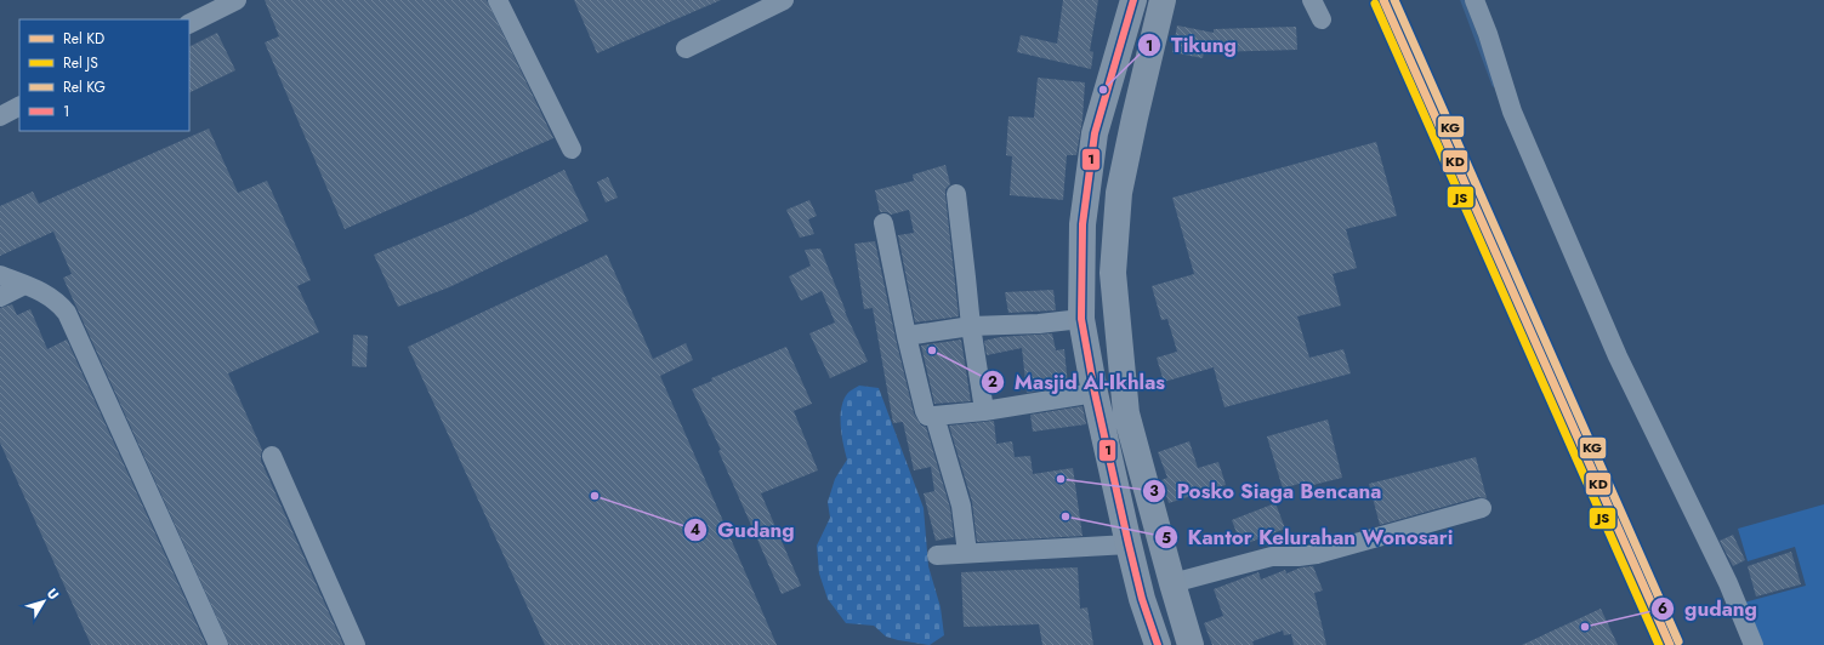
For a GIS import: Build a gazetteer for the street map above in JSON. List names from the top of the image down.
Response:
{
  "places": [
    "Tikung",
    "Masjid Al-Ikhlas",
    "Posko Siaga Bencana",
    "Gudang",
    "Kantor Kelurahan Wonosari",
    "gudang"
  ],
  "lines": [
    "rail line KD",
    "rail line KG",
    "transit line 1",
    "rail line JS"
  ],
  "legend": [
    "Rel KD",
    "Rel JS",
    "Rel KG",
    "1"
  ],
  "north": "top right"
}
